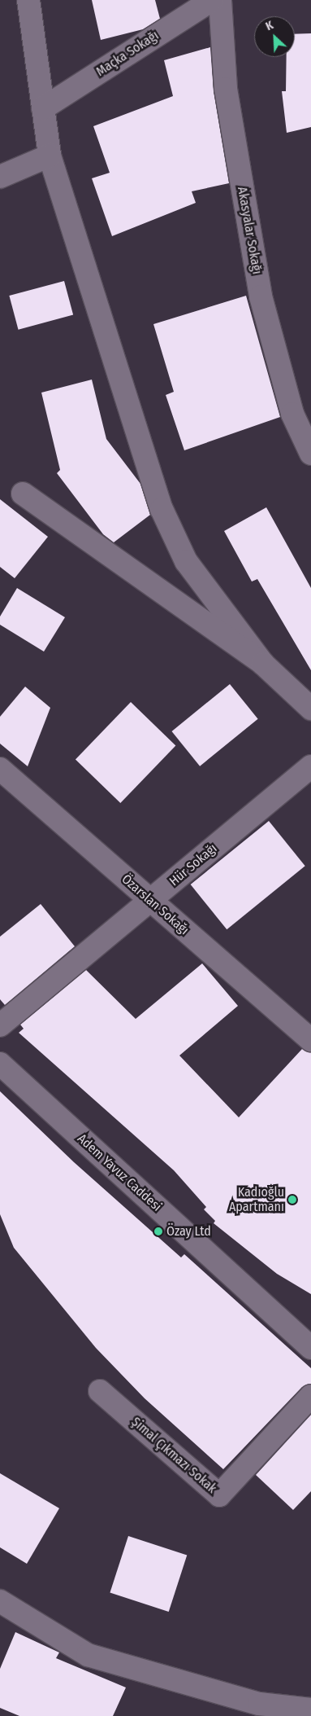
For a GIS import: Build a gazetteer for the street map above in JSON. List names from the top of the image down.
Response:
{
  "streets": {
    "street": [
      "Maçka Sokağı",
      "Akasyalar Sokağı",
      "Hür Sokağı",
      "Özarslan Sokağı",
      "Adem Yavuz Caddesi",
      "Şimal Çıkmazı Sokak"
    ]
  },
  "crossings": [
    ["Hür Sokağı", "Özarslan Sokağı"]
  ],
  "places": ["Kadıoğlu Apartmanı", "Özay Ltd"],
  "north": "top left"
}
